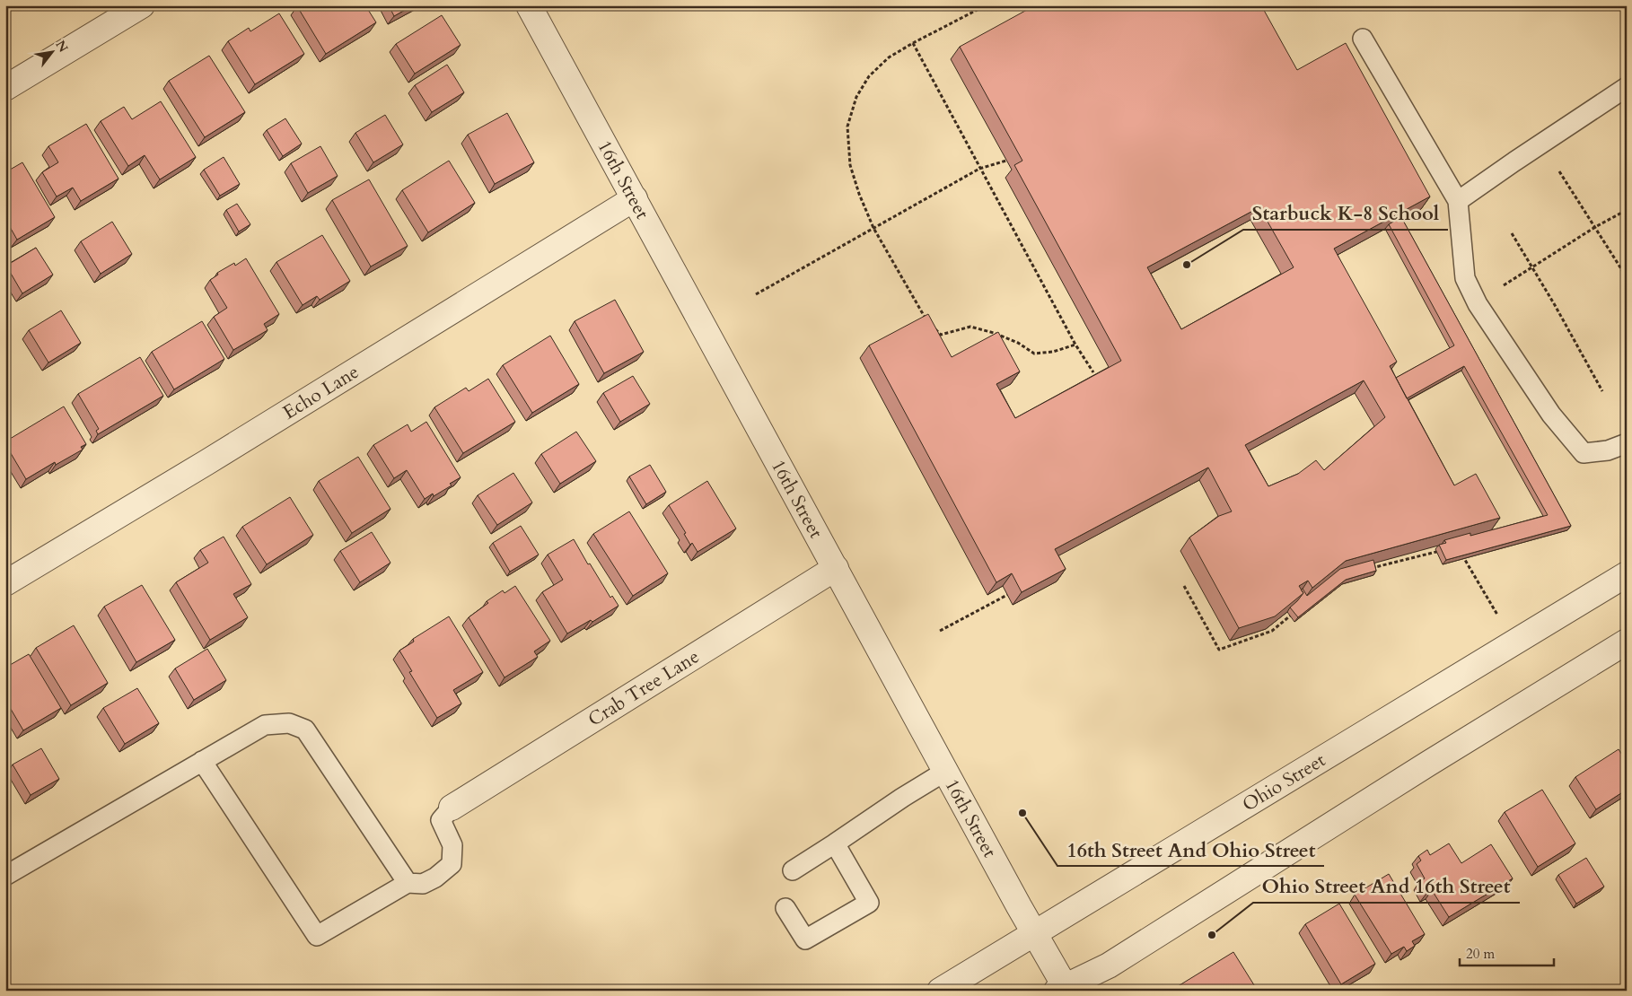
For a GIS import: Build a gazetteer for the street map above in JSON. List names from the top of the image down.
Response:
{
  "streets": {
    "street": [
      "16th Street",
      "Echo Lane",
      "Crab Tree Lane",
      "Ohio Street"
    ]
  },
  "crossings": [
    ["16th Street", "Echo Lane"],
    ["16th Street", "Crab Tree Lane"],
    ["16th Street", "Ohio Street"]
  ],
  "places": ["Starbuck K-8 School", "16th Street And Ohio Street", "Ohio Street And 16th Street"],
  "scale_bar": "20 m",
  "north": "top right"
}
